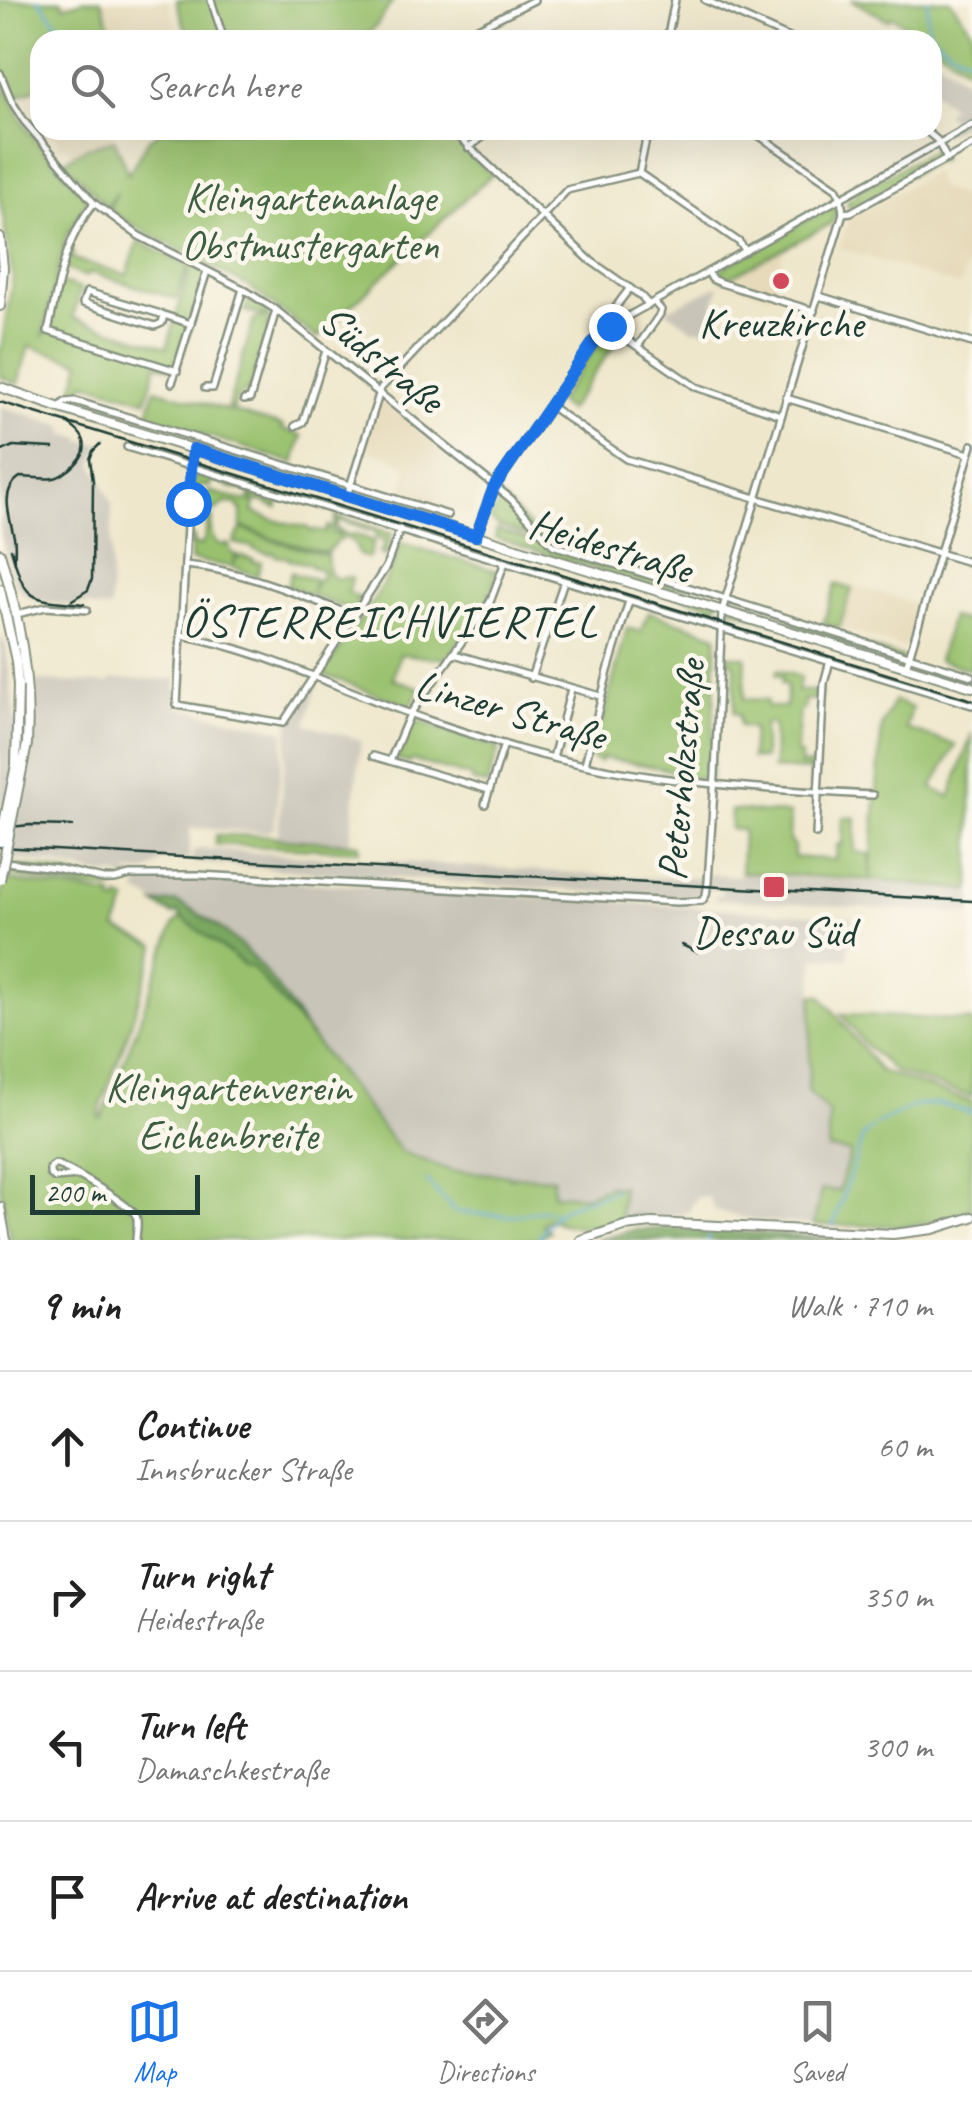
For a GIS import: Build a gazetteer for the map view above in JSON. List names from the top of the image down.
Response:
{
  "streets": {
    "street": [
      "Südstraße",
      "Heidestraße",
      "Linzer Straße",
      "Peterholzstraße"
    ]
  },
  "crossings": [
    ["Südstraße", "Heidestraße"],
    ["Heidestraße", "Peterholzstraße"],
    ["Linzer Straße", "Peterholzstraße"]
  ],
  "districts": ["ÖSTERREICHVIERTEL"],
  "parks": ["Kleingartenanlage Obstmustergarten", "Kleingartenverein Eichenbreite"],
  "places": {
    "other": ["Kreuzkirche"],
    "transit": ["Dessau Süd"]
  },
  "scale_bar": "200 m",
  "page": {
    "search": "Search here",
    "scale": "200 m",
    "heading": ["9 min", "Walk · 710 m"],
    "list": [
      ["Continue", "Innsbrucker Straße", "60 m"],
      ["Turn right", "Heidestraße", "350 m"],
      ["Turn left", "Damaschkestraße", "300 m"],
      "Arrive at destination"
    ],
    "nav": ["Map", "Directions", "Saved"]
  }
}
